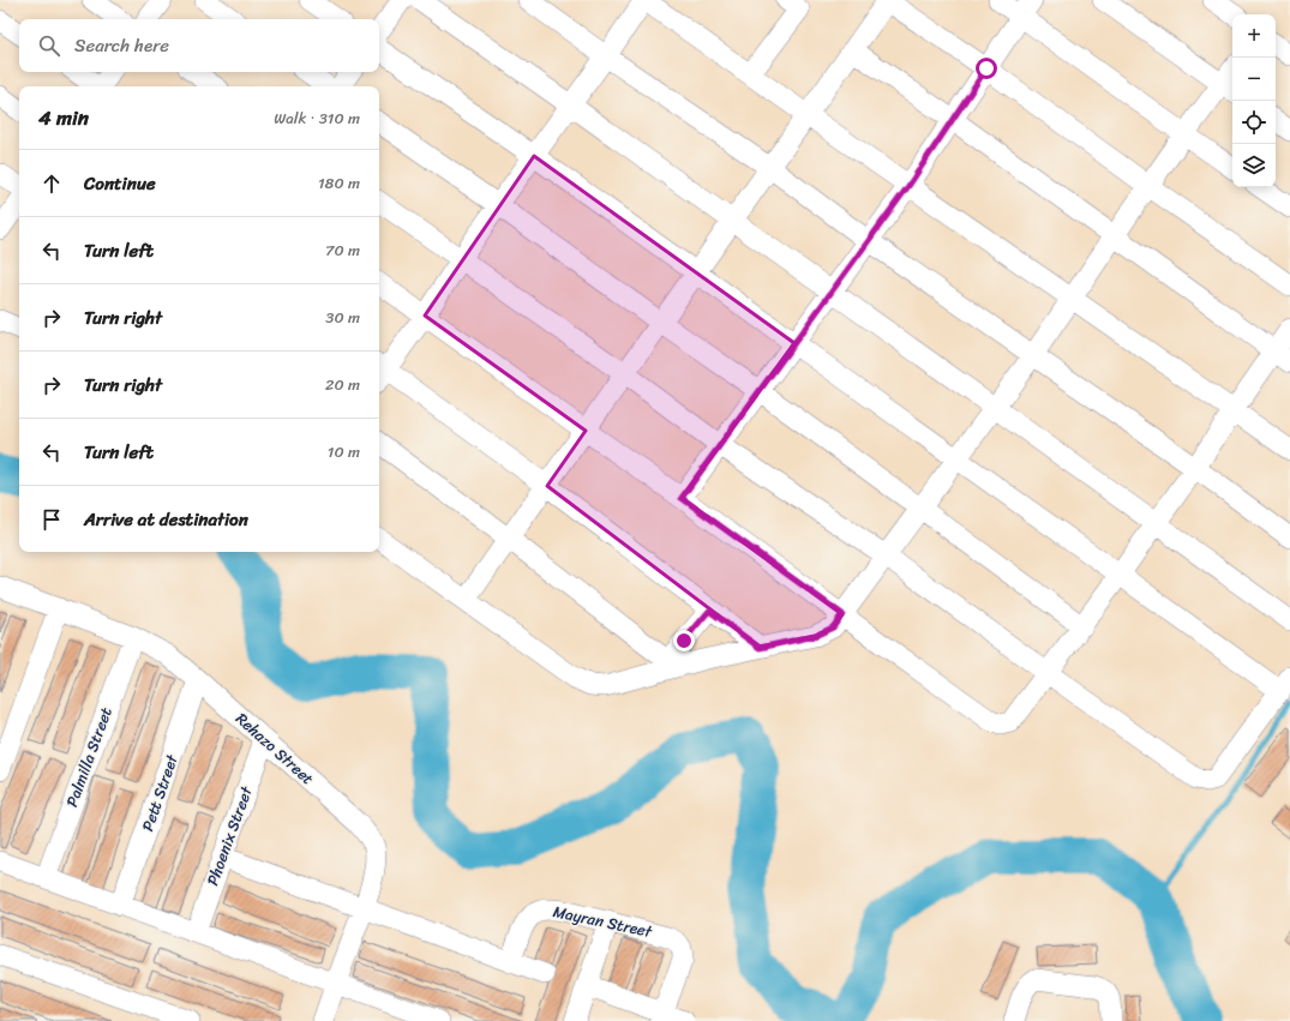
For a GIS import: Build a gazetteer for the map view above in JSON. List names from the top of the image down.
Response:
{
  "streets": {
    "street": [
      "Rehazo Street",
      "Palmilla Street",
      "Pett Street",
      "Phoenix Street",
      "Mayran Street"
    ]
  },
  "crossings": [
    ["Rehazo Street", "Palmilla Street"],
    ["Rehazo Street", "Pett Street"],
    ["Rehazo Street", "Phoenix Street"]
  ],
  "page": {
    "map_buttons": ["+", "−"],
    "search": "Search here",
    "heading": ["4 min", "Walk · 310 m"],
    "list": [
      ["Continue", "180 m"],
      ["Turn left", "70 m"],
      ["Turn right", "30 m"],
      ["Turn right", "20 m"],
      ["Turn left", "10 m"],
      "Arrive at destination"
    ]
  }
}
